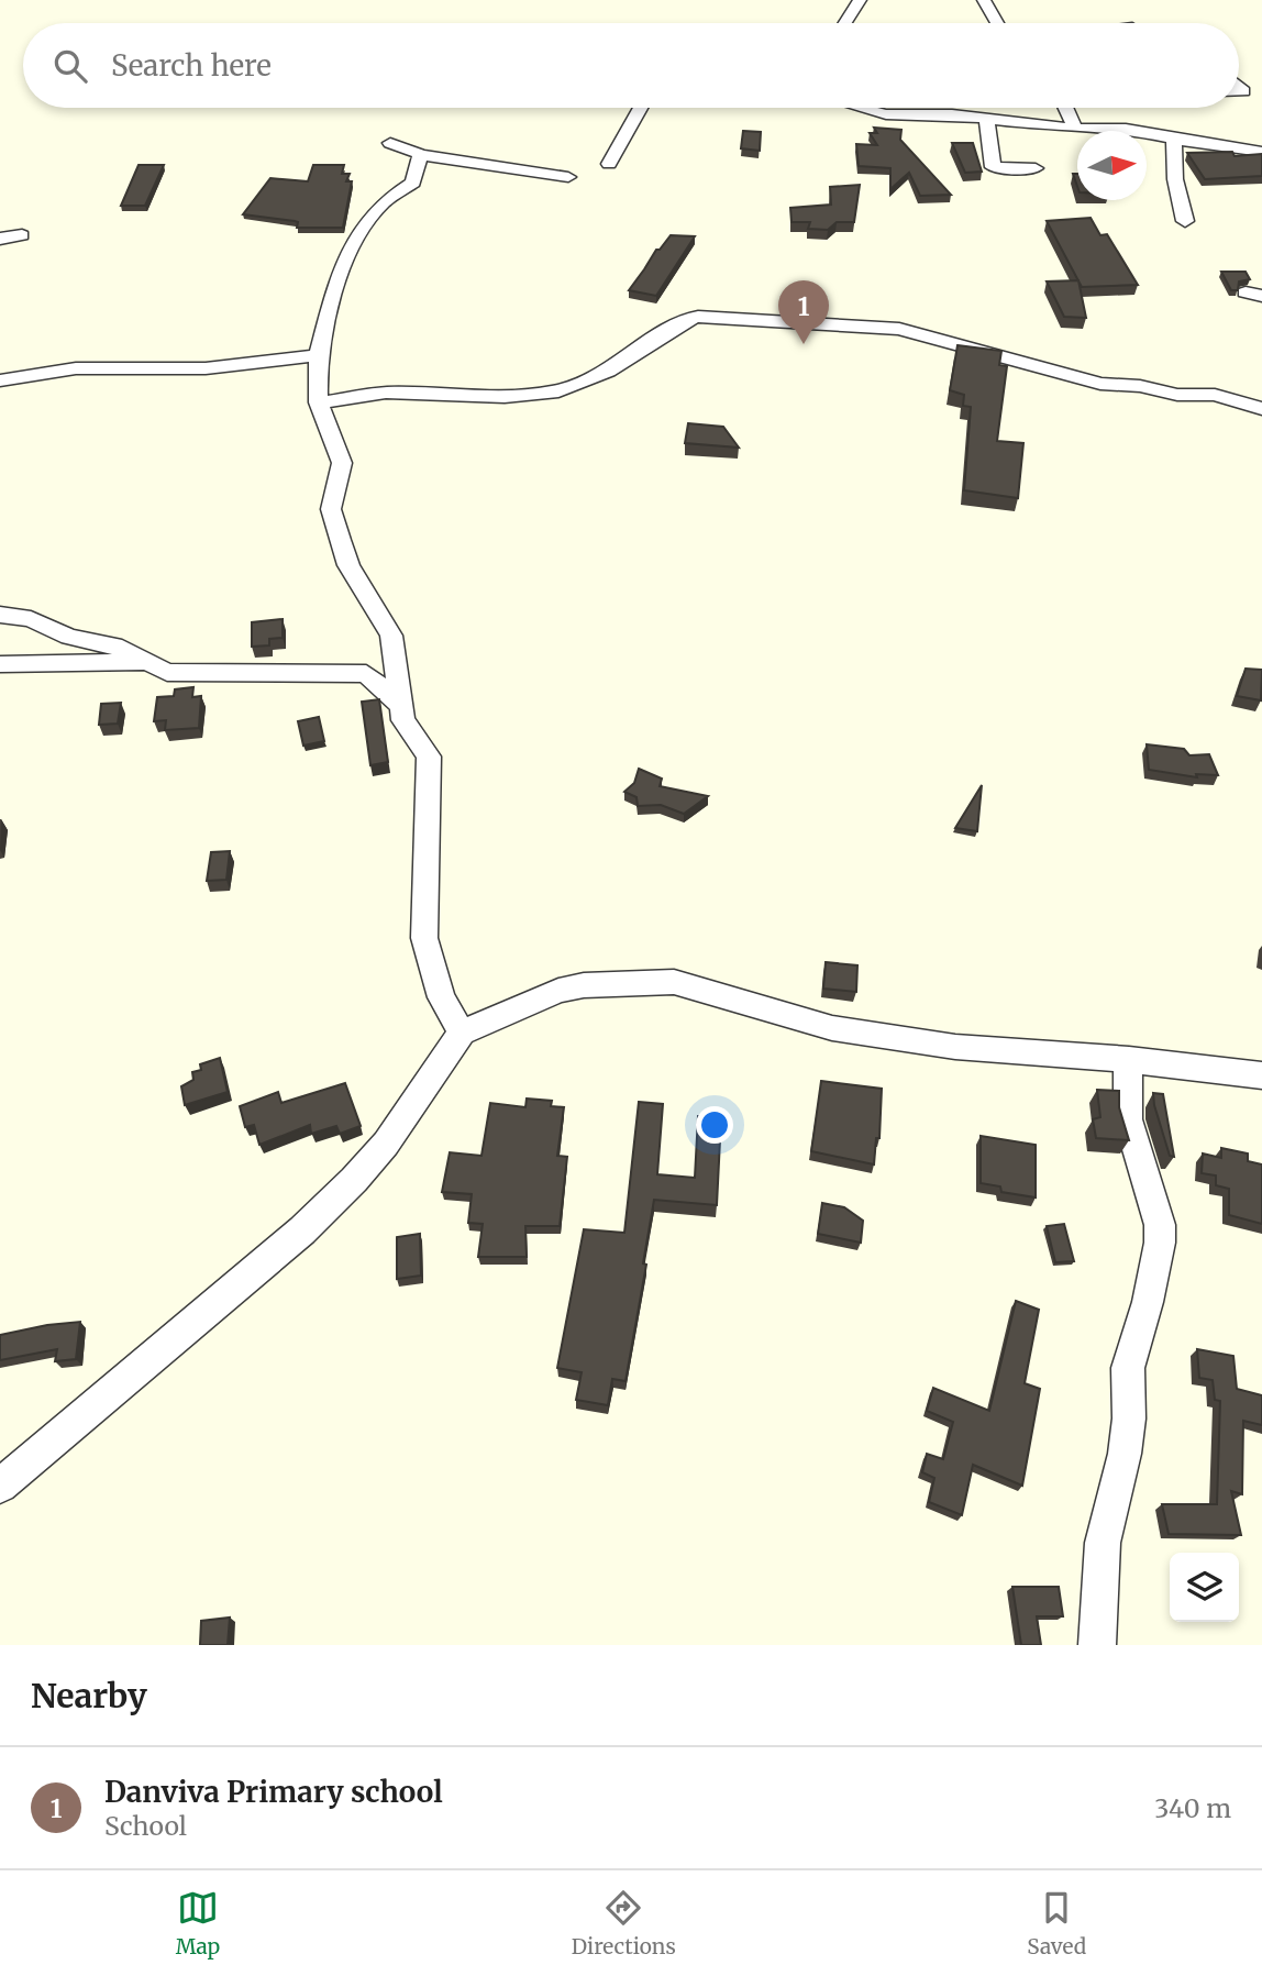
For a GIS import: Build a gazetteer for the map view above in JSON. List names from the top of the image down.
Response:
{
  "north": "right",
  "page": {
    "search": "Search here",
    "pins": "1",
    "heading": "Nearby",
    "list": [
      {
        "mark": "1",
        "name": "Danviva Primary school",
        "note": "School",
        "value": "340 m"
      }
    ],
    "nav": ["Map", "Directions", "Saved"]
  }
}
